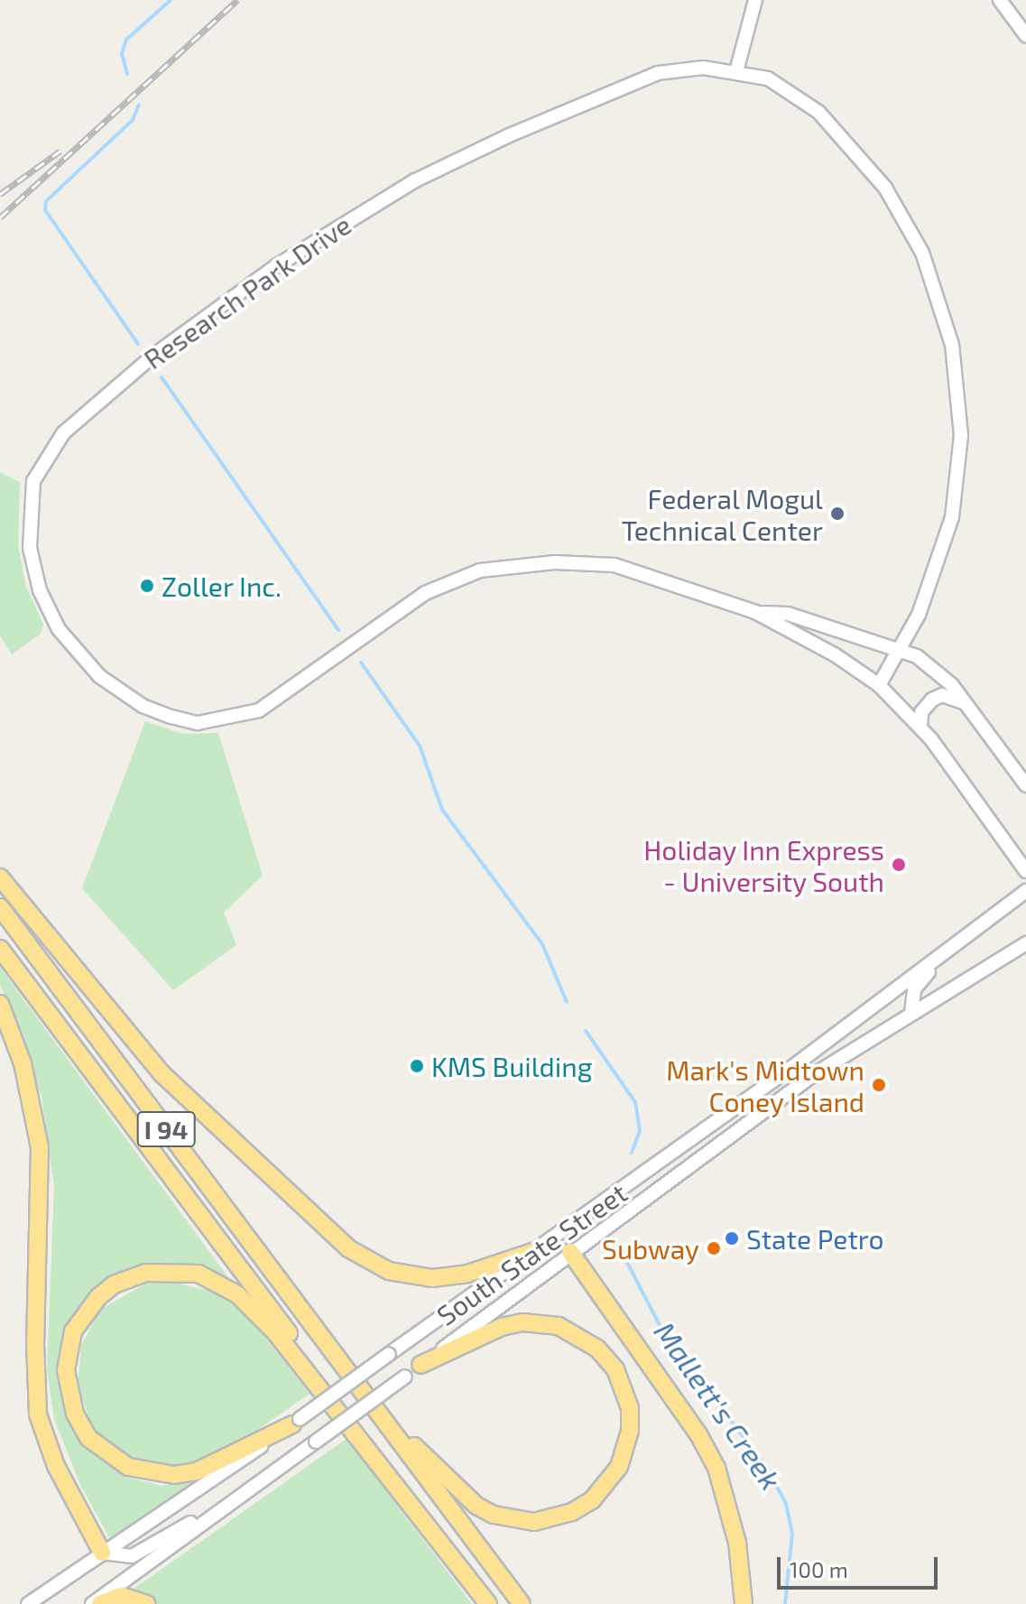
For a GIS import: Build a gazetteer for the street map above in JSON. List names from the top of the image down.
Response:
{
  "streets": {
    "highway": ["I 94"],
    "street": ["Research Park Drive", "South State Street"]
  },
  "water": ["Mallett's Creek"],
  "places": [
    "Federal Mogul Technical Center",
    "Zoller Inc.",
    "Holiday Inn Express - University South",
    "KMS Building",
    "Mark's Midtown Coney Island",
    "State Petro",
    "Subway"
  ],
  "scale_bar": "100 m"
}
